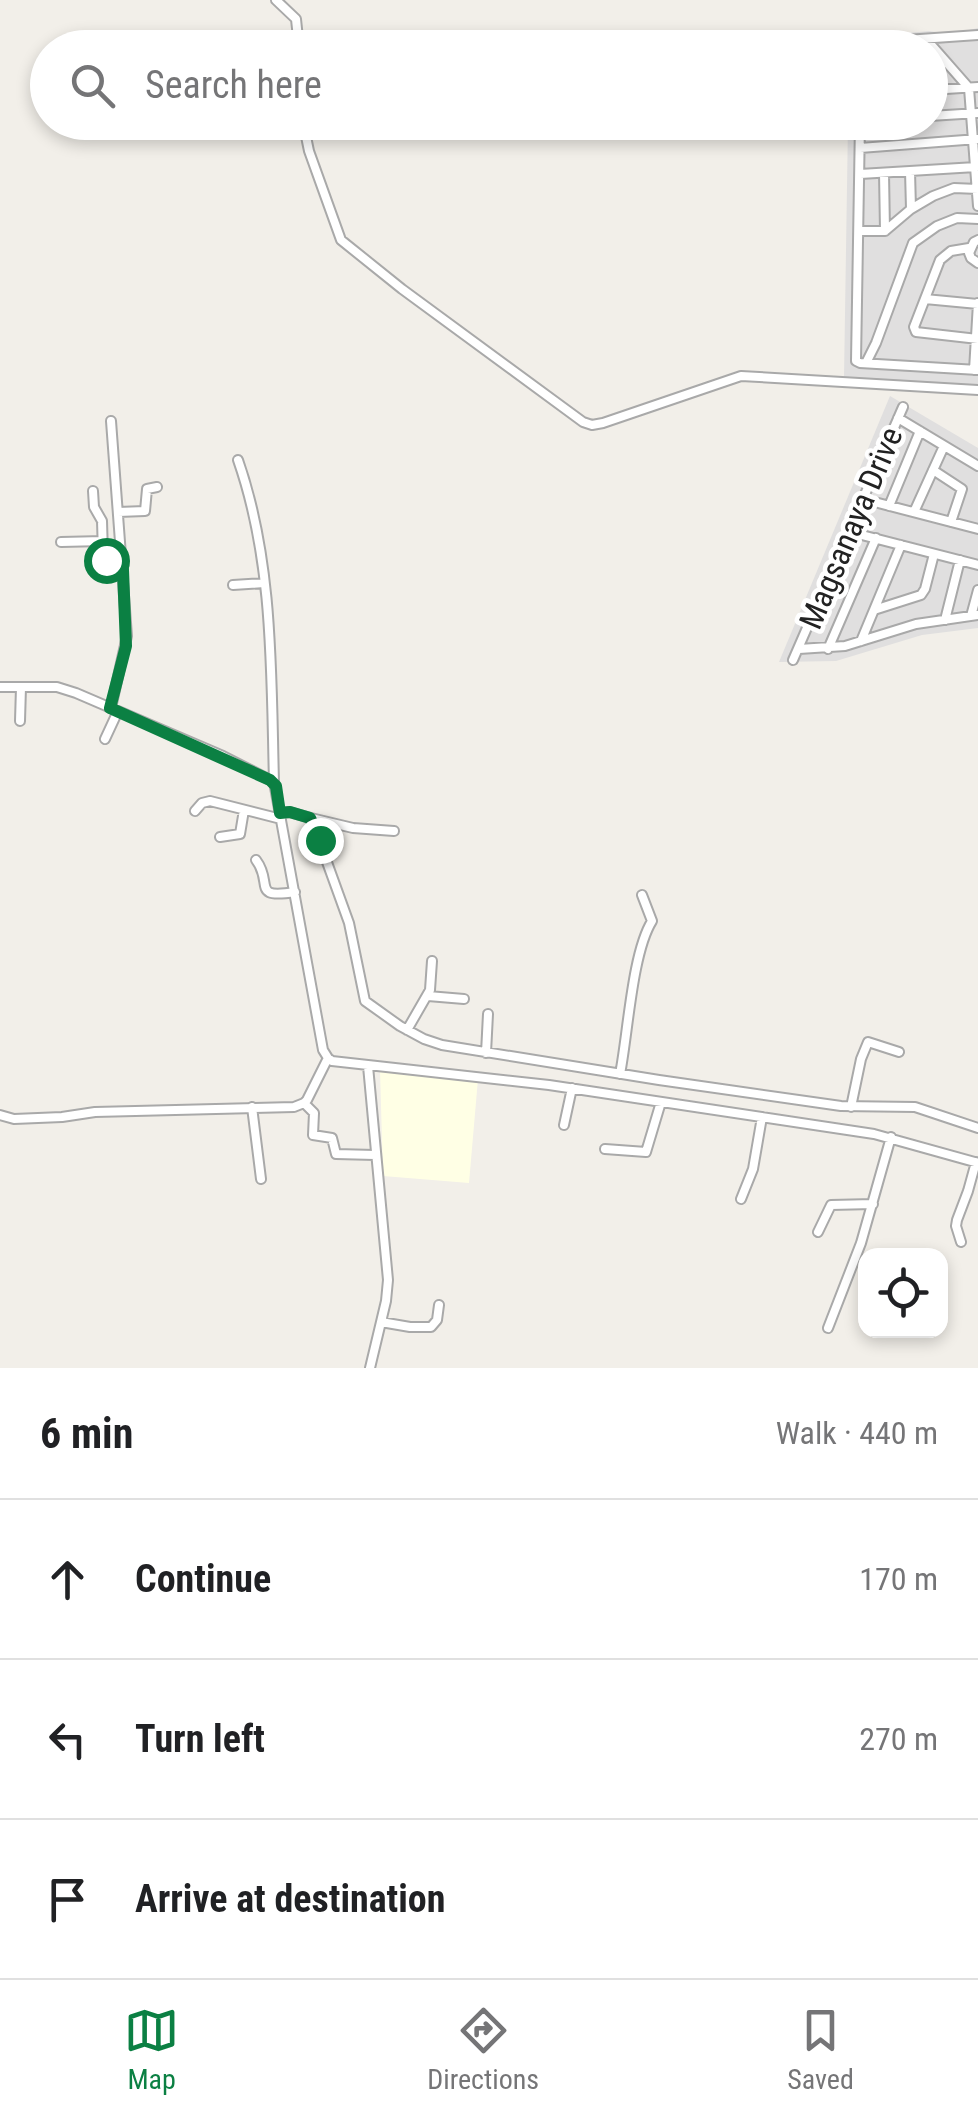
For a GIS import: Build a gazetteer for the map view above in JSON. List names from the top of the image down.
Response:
{
  "streets": {
    "street": ["Magsanaya Drive"]
  },
  "page": {
    "search": "Search here",
    "heading": ["6 min", "Walk · 440 m"],
    "list": [
      ["Continue", "170 m"],
      ["Turn left", "270 m"],
      "Arrive at destination"
    ],
    "nav": ["Map", "Directions", "Saved"]
  }
}
